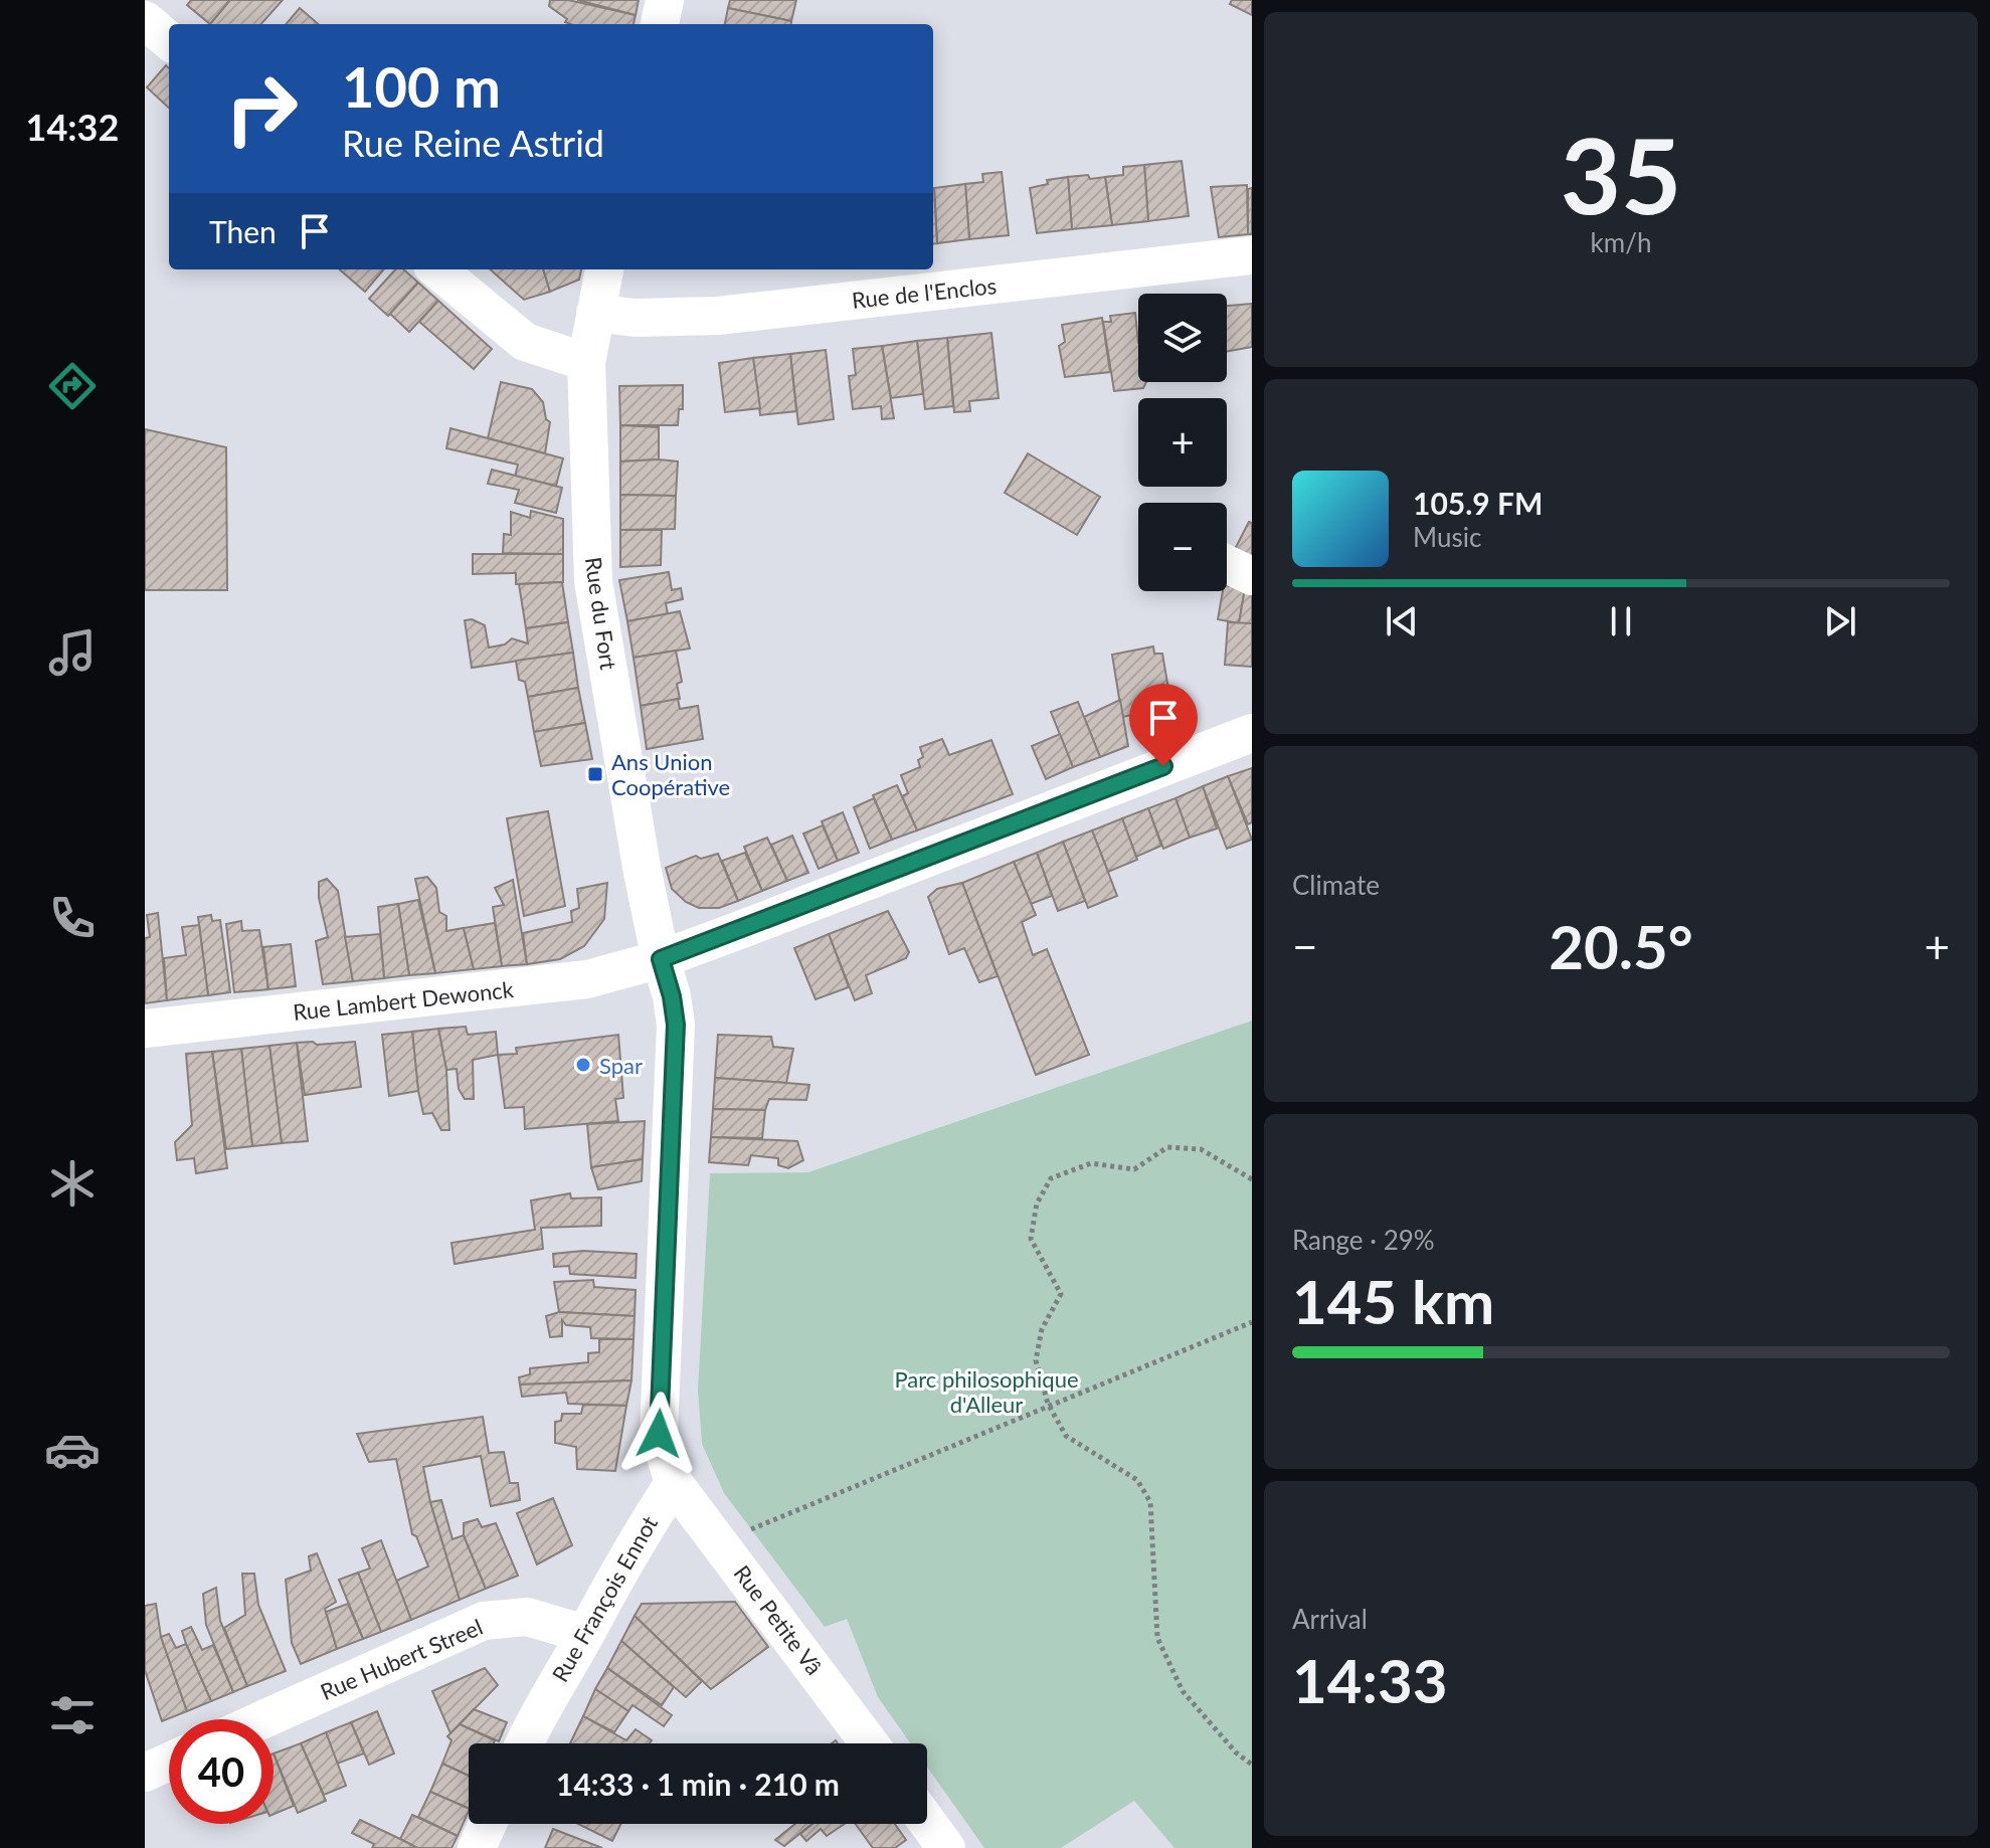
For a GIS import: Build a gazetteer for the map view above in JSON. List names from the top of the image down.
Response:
{
  "streets": {
    "street": [
      "Rue de l'Enclos",
      "Rue du Fort",
      "Rue Lambert Dewonck",
      "Rue François Ennot",
      "Rue Petite Vâ",
      "Rue Hubert Streel"
    ]
  },
  "crossings": [
    ["Rue de l'Enclos", "Rue du Fort"],
    ["Rue du Fort", "Rue Lambert Dewonck"],
    ["Rue François Ennot", "Rue Petite Vâ"],
    ["Rue François Ennot", "Rue Hubert Streel"]
  ],
  "parks": ["Parc philosophique d'Alleur"],
  "places": {
    "transit": ["Ans Union Coopérative"],
    "other": ["Spar"]
  },
  "page": {
    "tabs": "14:32",
    "tile": [
      ["35", "km/h"],
      "Climate",
      ["Range · 29%", "145 km"],
      ["Arrival", "14:33"]
    ],
    "turn": ["100 m", "Rue Reine Astrid"],
    "then": "Then",
    "map_buttons": ["+", "−"],
    "song": ["105.9 FM", "Music"],
    "heat": ["−", "20.5°", "+"],
    "limit": "40",
    "trip": "14:33 · 1 min · 210 m"
  }
}
